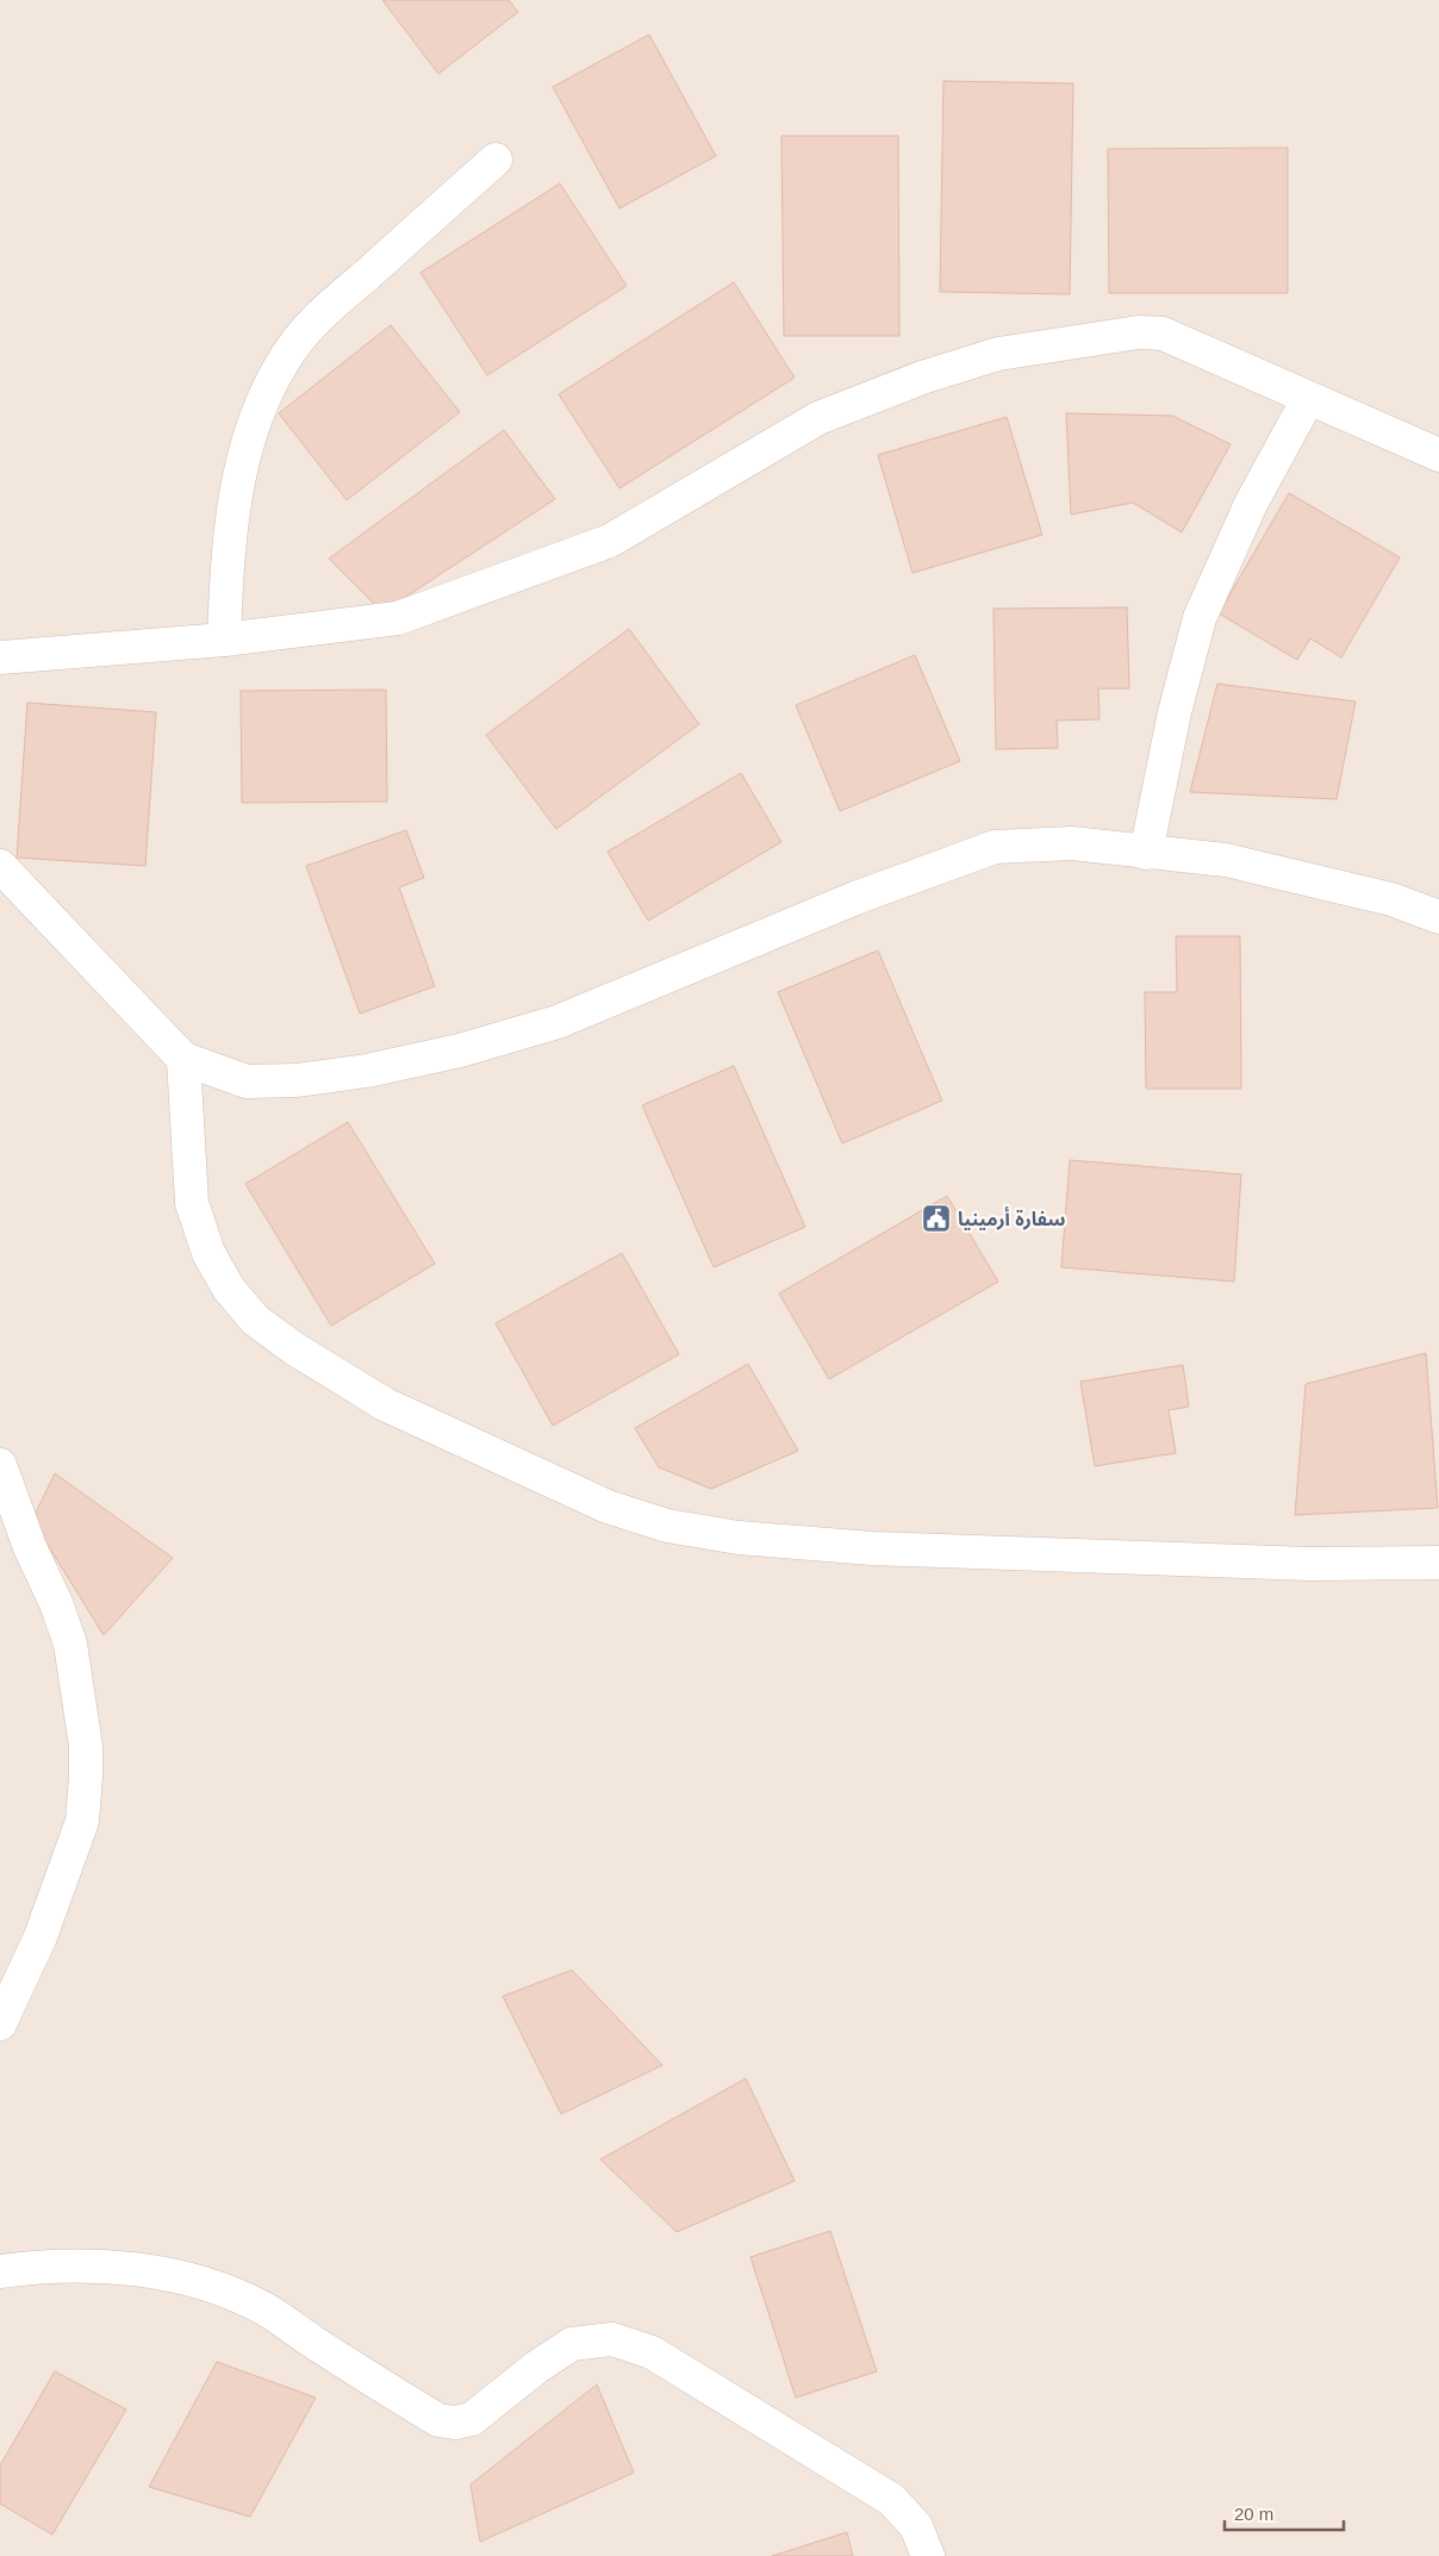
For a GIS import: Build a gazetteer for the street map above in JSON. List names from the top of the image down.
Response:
{
  "places": {
    "public building": ["سفارة أرمينيا"]
  },
  "scale_bar": "20 m"
}
